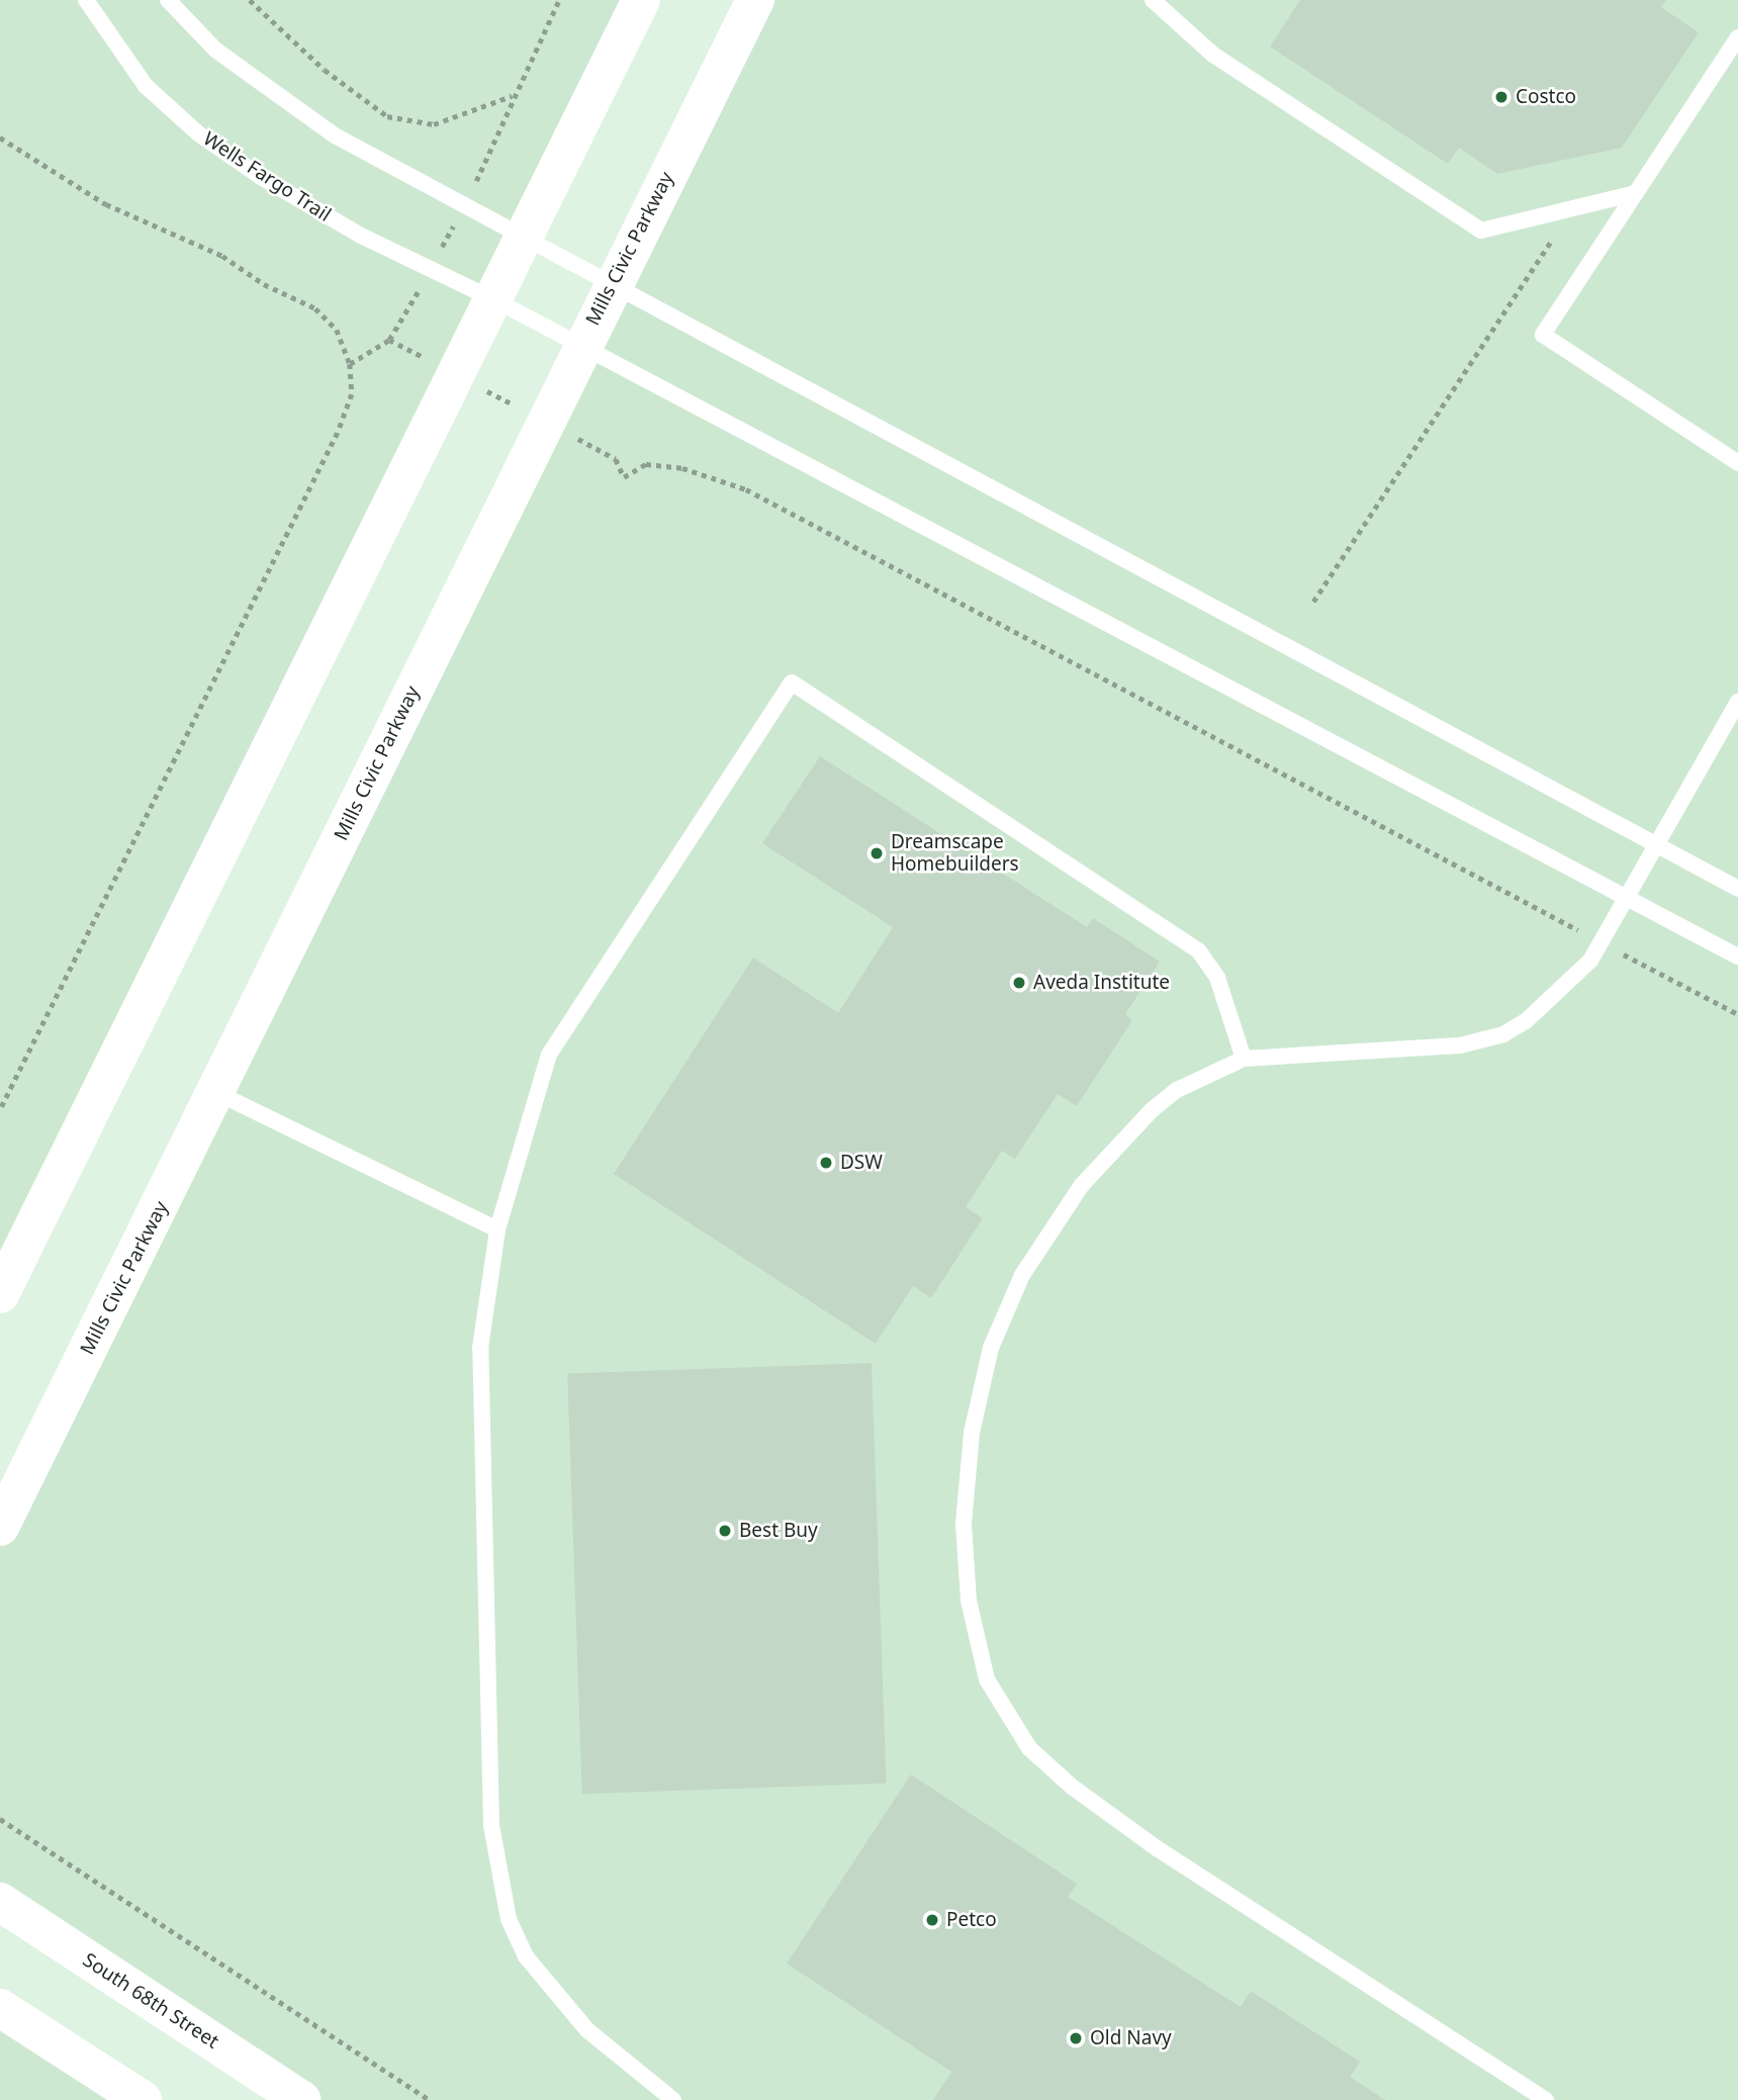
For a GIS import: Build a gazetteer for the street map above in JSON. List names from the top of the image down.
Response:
{
  "streets": {
    "main road": ["Mills Civic Parkway", "South 68th Street"],
    "lane": ["Wells Fargo Trail"]
  },
  "crossings": [
    ["Wells Fargo Trail", "Mills Civic Parkway"]
  ],
  "places": [
    "Costco",
    "Dreamscape Homebuilders",
    "Aveda Institute",
    "DSW",
    "Best Buy",
    "Petco",
    "Old Navy"
  ]
}
